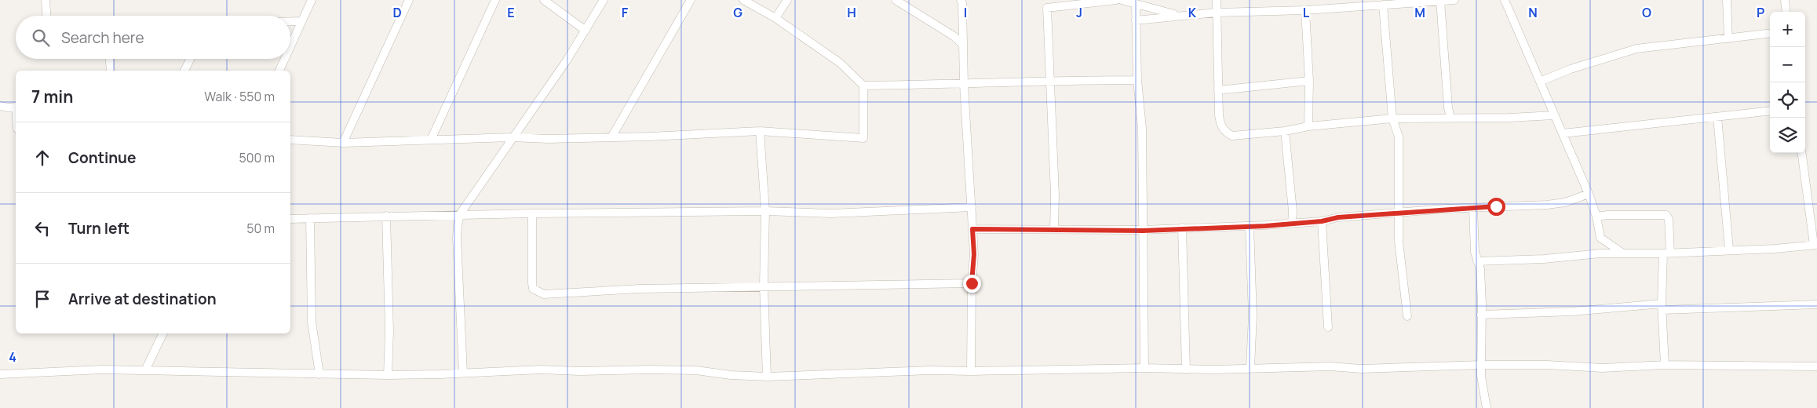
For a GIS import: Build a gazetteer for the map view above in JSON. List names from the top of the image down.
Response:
{
  "page": {
    "map_buttons": ["+", "−"],
    "search": "Search here",
    "heading": ["7 min", "Walk · 550 m"],
    "list": [
      ["Continue", "500 m"],
      ["Turn left", "50 m"],
      "Arrive at destination"
    ]
  },
  "grid": {
    "columns": [
      "D",
      "E",
      "F",
      "G",
      "H",
      "I",
      "J",
      "K",
      "L",
      "M",
      "N",
      "O",
      "P"
    ],
    "rows": ["4"]
  }
}
